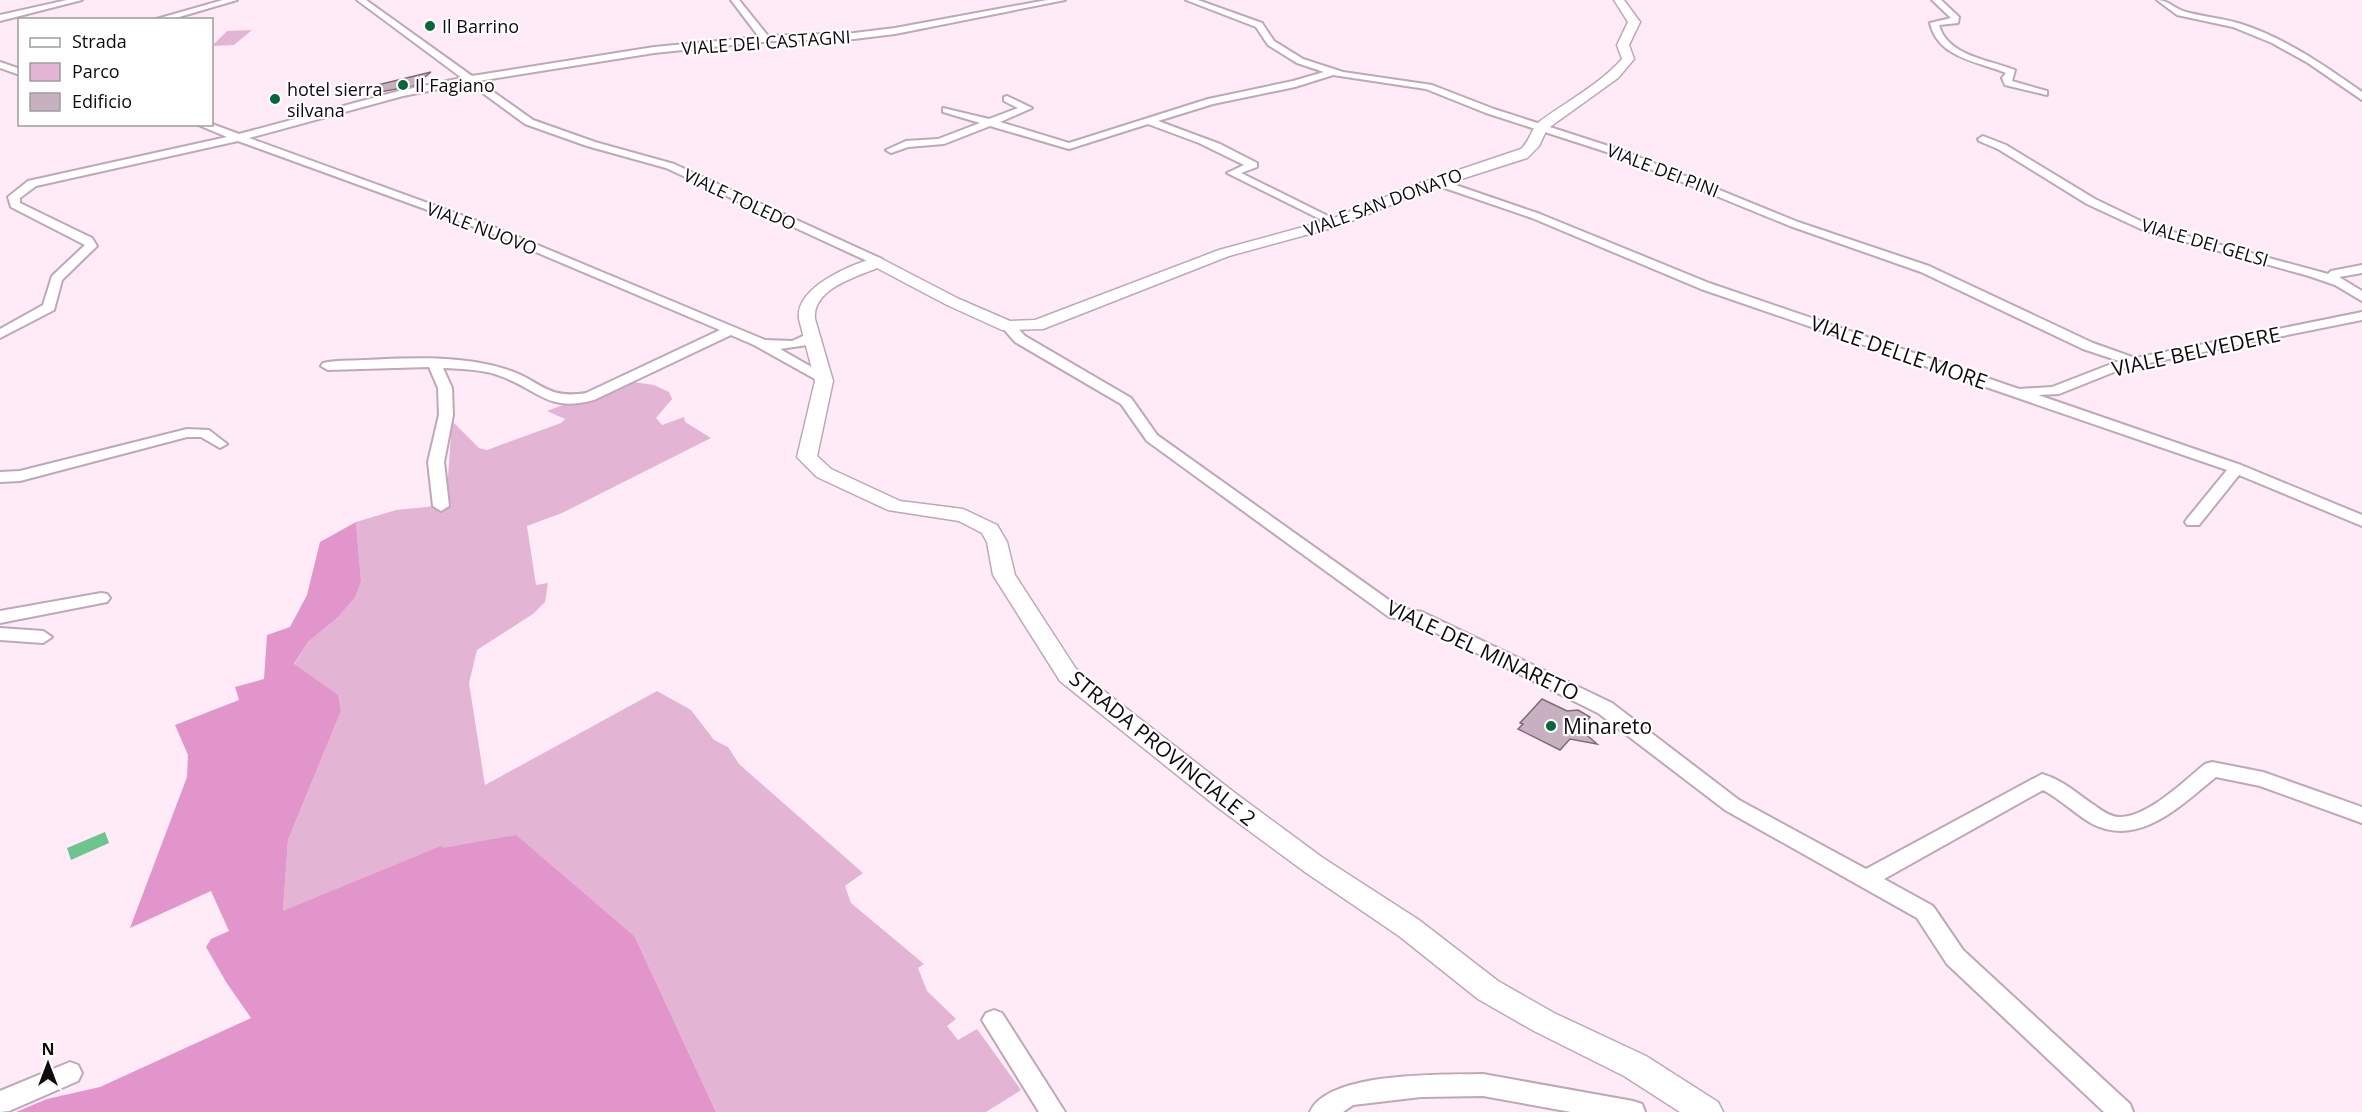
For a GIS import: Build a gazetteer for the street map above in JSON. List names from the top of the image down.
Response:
{
  "streets": {
    "street": [
      "VIALE DEI CASTAGNI",
      "VIALE DEI PINI",
      "VIALE TOLEDO",
      "VIALE SAN DONATO",
      "VIALE NUOVO",
      "VIALE DEI GELSI",
      "VIALE BELVEDERE",
      "VIALE DELLE MORE",
      "VIALE DEL MINARETO",
      "STRADA PROVINCIALE 2"
    ]
  },
  "crossings": [
    ["VIALE DEI CASTAGNI", "VIALE TOLEDO"],
    ["VIALE DEI CASTAGNI", "VIALE NUOVO"],
    ["VIALE DEI PINI", "VIALE SAN DONATO"],
    ["VIALE DEI PINI", "VIALE BELVEDERE"],
    ["VIALE TOLEDO", "VIALE SAN DONATO"],
    ["VIALE TOLEDO", "VIALE DEL MINARETO"],
    ["VIALE TOLEDO", "STRADA PROVINCIALE 2"],
    ["VIALE SAN DONATO", "VIALE DELLE MORE"],
    ["VIALE SAN DONATO", "VIALE DEL MINARETO"],
    ["VIALE NUOVO", "STRADA PROVINCIALE 2"],
    ["VIALE BELVEDERE", "VIALE DELLE MORE"]
  ],
  "places": [
    "Il Barrino",
    "Il Fagiano",
    "hotel sierra silvana",
    "Minareto"
  ],
  "legend": ["Strada", "Parco", "Edificio"],
  "north": "top"
}
